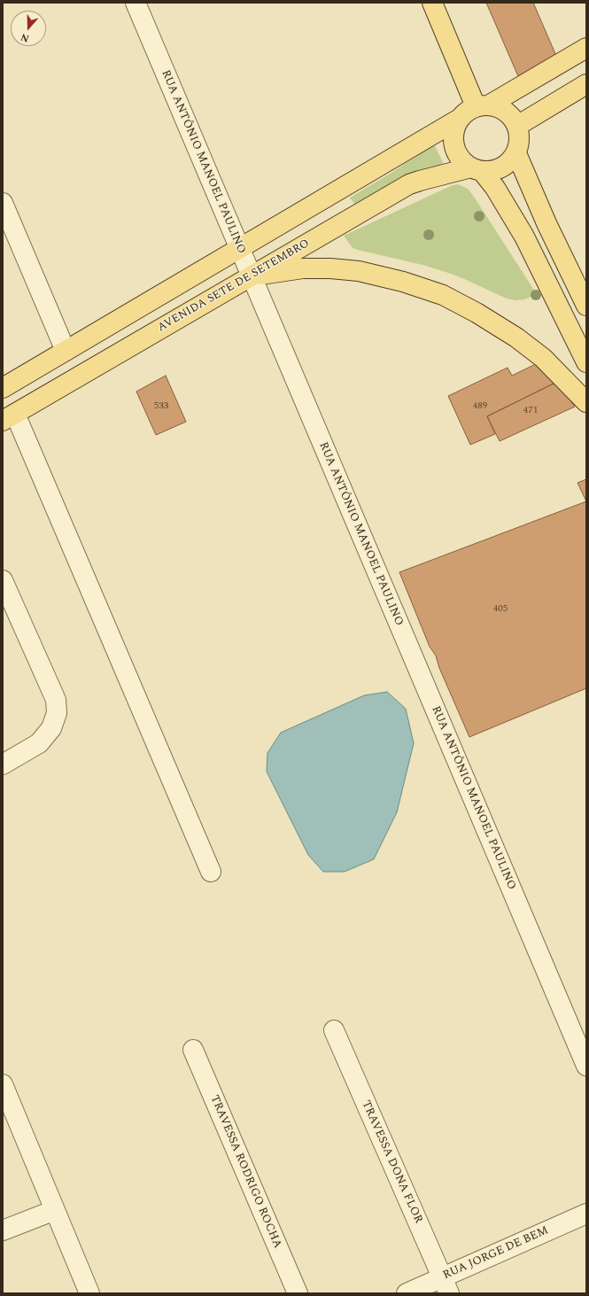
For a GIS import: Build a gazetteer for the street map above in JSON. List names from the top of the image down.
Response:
{
  "streets": {
    "main road": ["AVENIDA SETE DE SETEMBRO"],
    "street": [
      "RUA ANTÔNIO MANOEL PAULINO",
      "TRAVESSA DONA FLOR",
      "TRAVESSA RODRIGO ROCHA",
      "RUA JORGE DE BEM"
    ]
  },
  "crossings": [
    ["RUA ANTÔNIO MANOEL PAULINO", "AVENIDA SETE DE SETEMBRO"],
    ["TRAVESSA DONA FLOR", "RUA JORGE DE BEM"]
  ],
  "house_numbers": [
    "533",
    "489",
    "471",
    "405"
  ],
  "north": "bottom"
}
